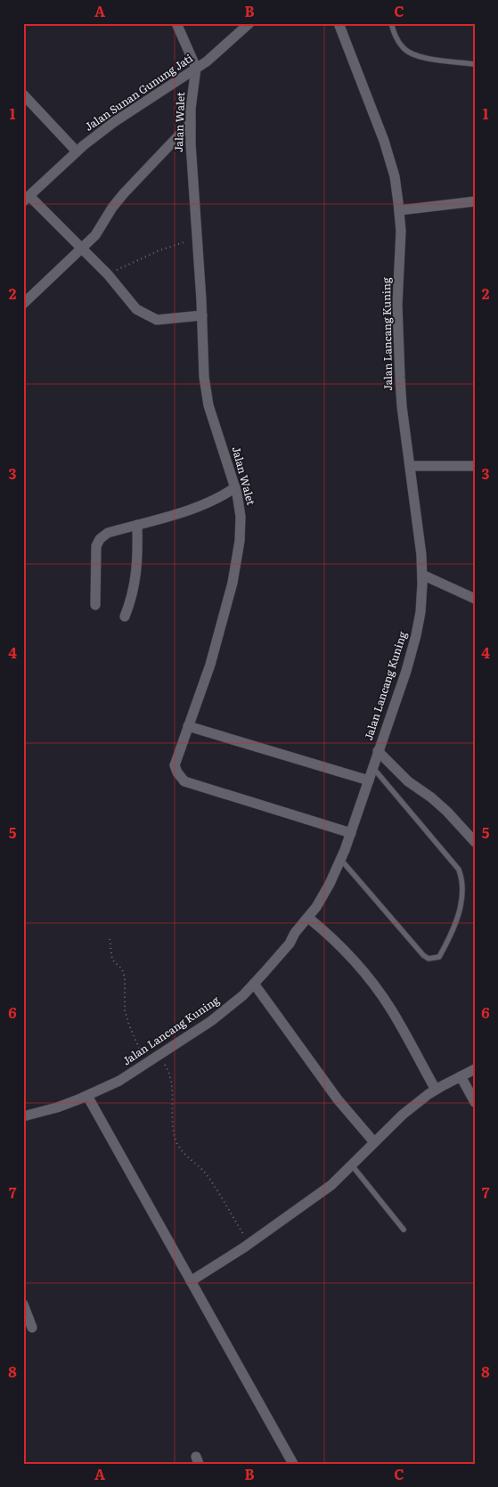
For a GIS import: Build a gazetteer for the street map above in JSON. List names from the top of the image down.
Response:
{
  "streets": {
    "street": ["Jalan Sunan Gunung Jati", "Jalan Walet", "Jalan Lancang Kuning"]
  },
  "crossings": [
    ["Jalan Sunan Gunung Jati", "Jalan Walet"],
    ["Jalan Walet", "Jalan Lancang Kuning"]
  ],
  "grid": {
    "columns": ["A", "B", "C"],
    "rows": [
      "1",
      "2",
      "3",
      "4",
      "5",
      "6",
      "7",
      "8"
    ]
  }
}
